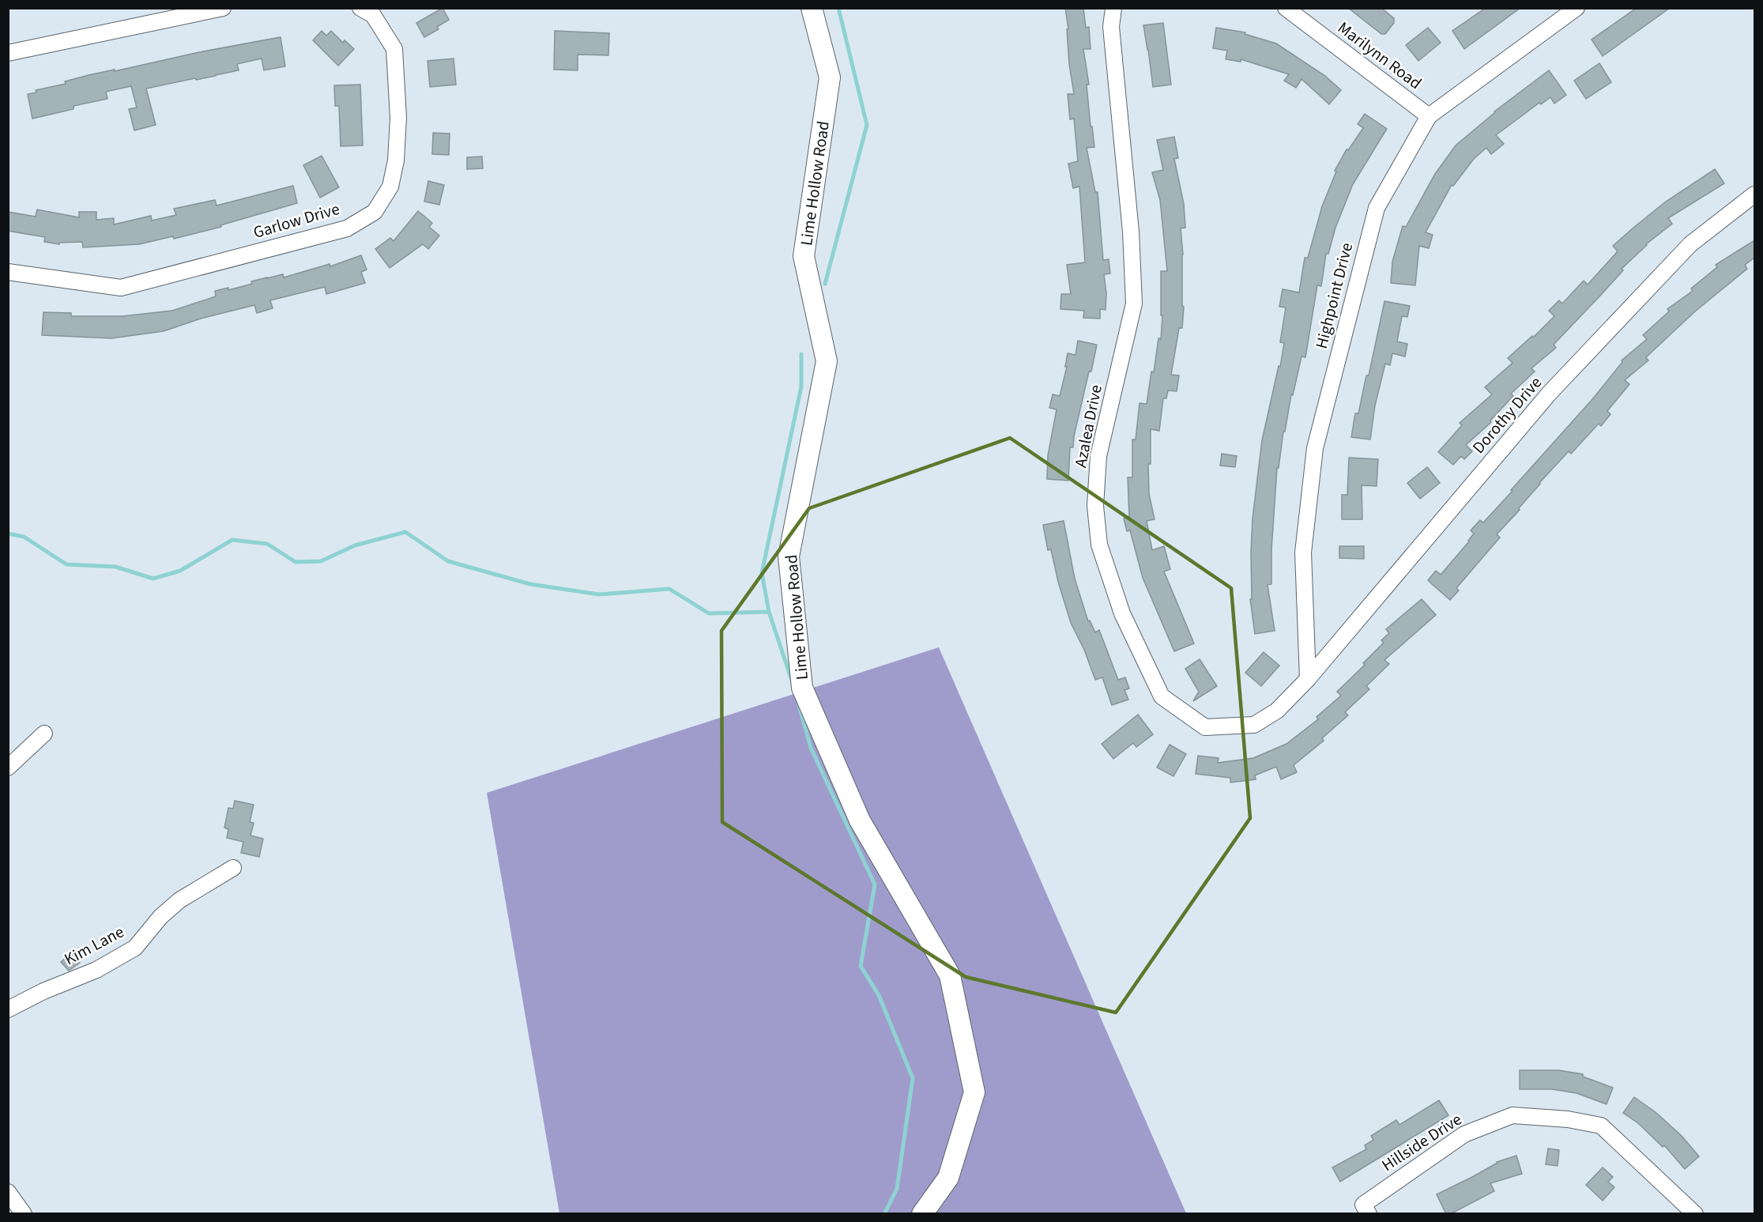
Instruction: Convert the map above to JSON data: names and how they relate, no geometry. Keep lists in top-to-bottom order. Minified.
{"streets":{"street":["Marilynn Road","Lime Hollow Road","Garlow Drive","Highpoint Drive","Dorothy Drive","Azalea Drive","Kim Lane","Hillside Drive"]},"crossings":[["Marilynn Road","Highpoint Drive"],["Highpoint Drive","Dorothy Drive"],["Highpoint Drive","Azalea Drive"],["Dorothy Drive","Azalea Drive"]]}
